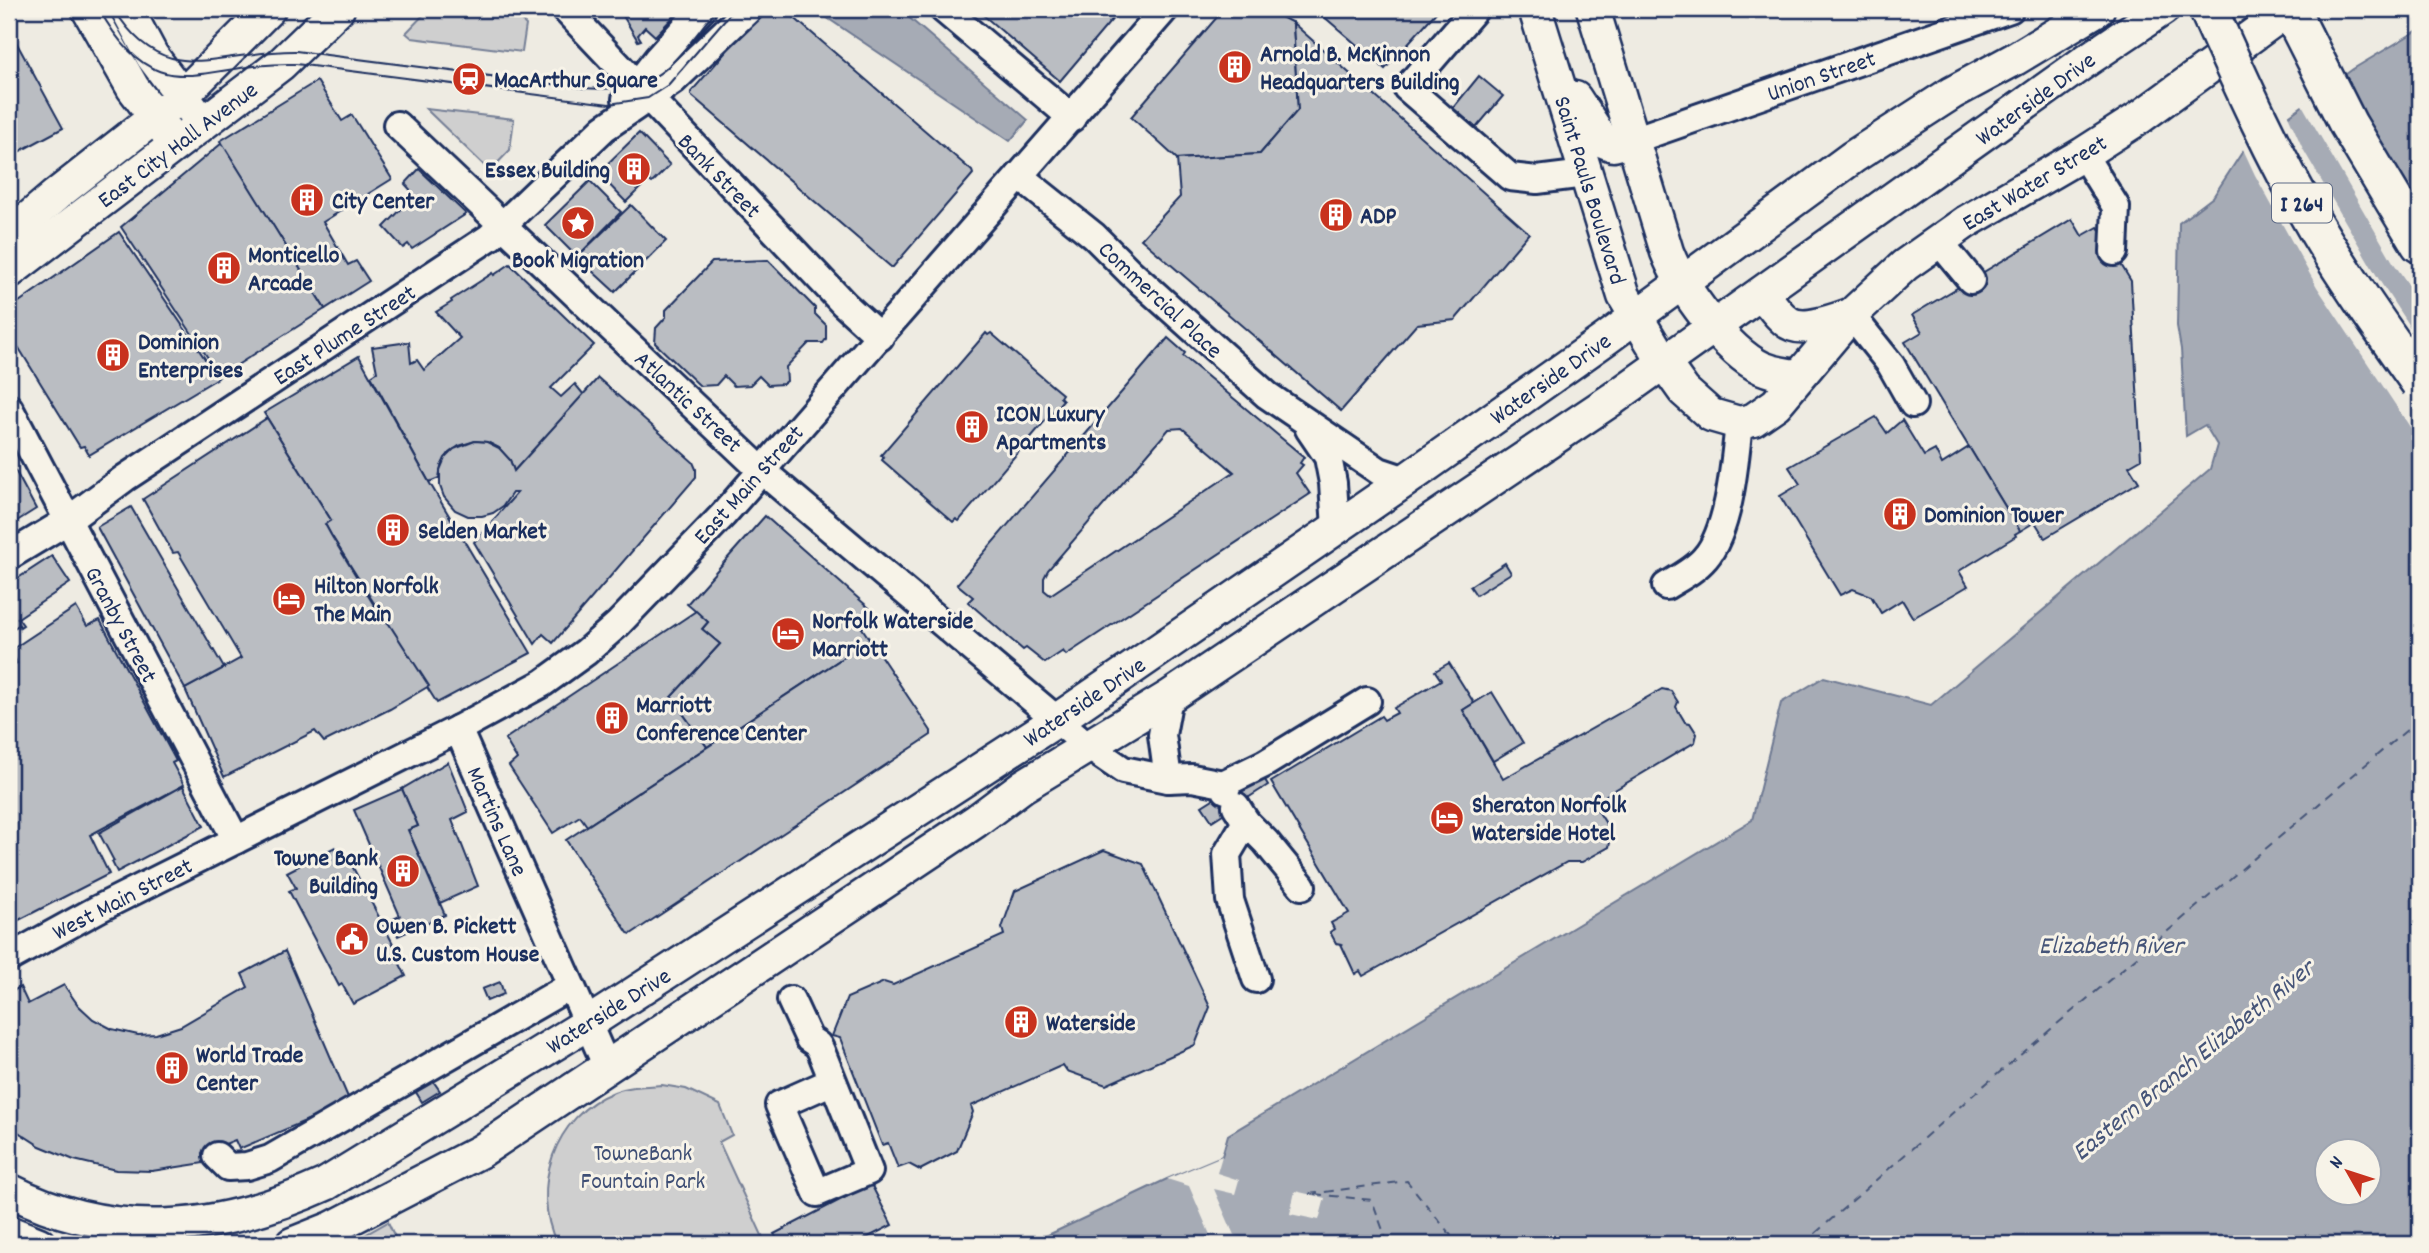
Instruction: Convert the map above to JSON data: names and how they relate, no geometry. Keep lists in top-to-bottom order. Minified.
{"streets":{"highway":["I 264"],"main road":["Waterside Drive","East City Hall Avenue","East Water Street","Saint Pauls Boulevard"],"street":["Union Street","Bank Street","Commercial Place","East Plume Street","Atlantic Street","East Main Street","Granby Street","Martins Lane","West Main Street"]},"crossings":[["Waterside Drive","Saint Pauls Boulevard"],["Waterside Drive","Commercial Place"],["Waterside Drive","Atlantic Street"],["Waterside Drive","Martins Lane"],["Bank Street","East Plume Street"],["Bank Street","East Main Street"],["Commercial Place","East Main Street"],["East Plume Street","Atlantic Street"],["East Plume Street","Granby Street"],["Atlantic Street","East Main Street"],["East Main Street","Granby Street"],["East Main Street","Martins Lane"],["East Main Street","West Main Street"],["Granby Street","West Main Street"]],"water":["Elizabeth River","Eastern Branch Elizabeth River"],"parks":["TowneBank Fountain Park"],"places":{"building":["Arnold B. McKinnon Headquarters Building","Essex Building","City Center","ADP","Monticello Arcade","Dominion Enterprises","ICON Luxury Apartments","Dominion Tower","Selden Market","Marriott Conference Center","Towne Bank Building","Waterside","World Trade Center"],"station":["MacArthur Square"],"place":["Book Migration"],"hotel":["Hilton Norfolk The Main","Norfolk Waterside Marriott","Sheraton Norfolk Waterside Hotel"],"public building":["Owen B. Pickett U.S. Custom House"]},"north":"top left"}
